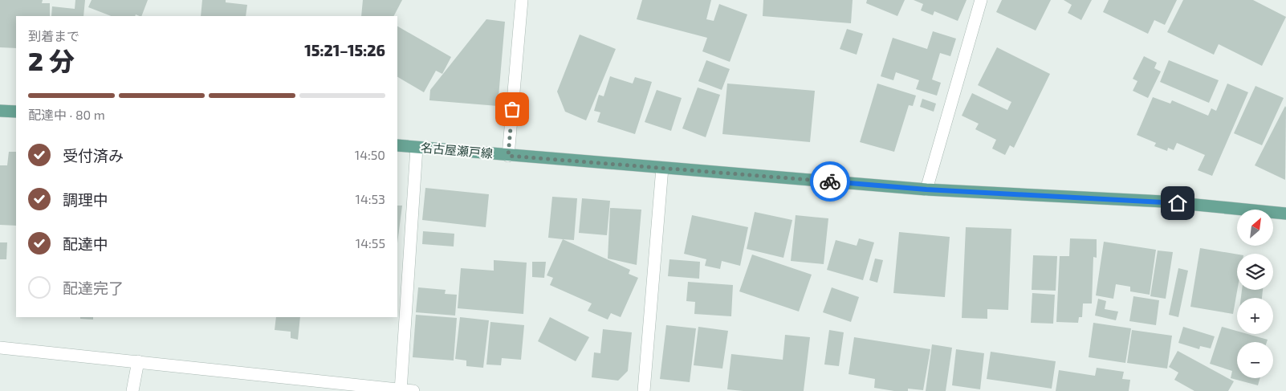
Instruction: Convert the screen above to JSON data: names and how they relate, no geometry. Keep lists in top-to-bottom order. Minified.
{"streets":{"main road":["名古屋瀬戸線"]},"north":"top right","page":{"heading":["2 分","到着まで","15:21–15:26"],"bar":"配達中 · 80 m","list":[["受付済み","14:50"],["調理中","14:53"],["配達中","14:55"],"配達完了"],"map_buttons":["+","−"]}}
